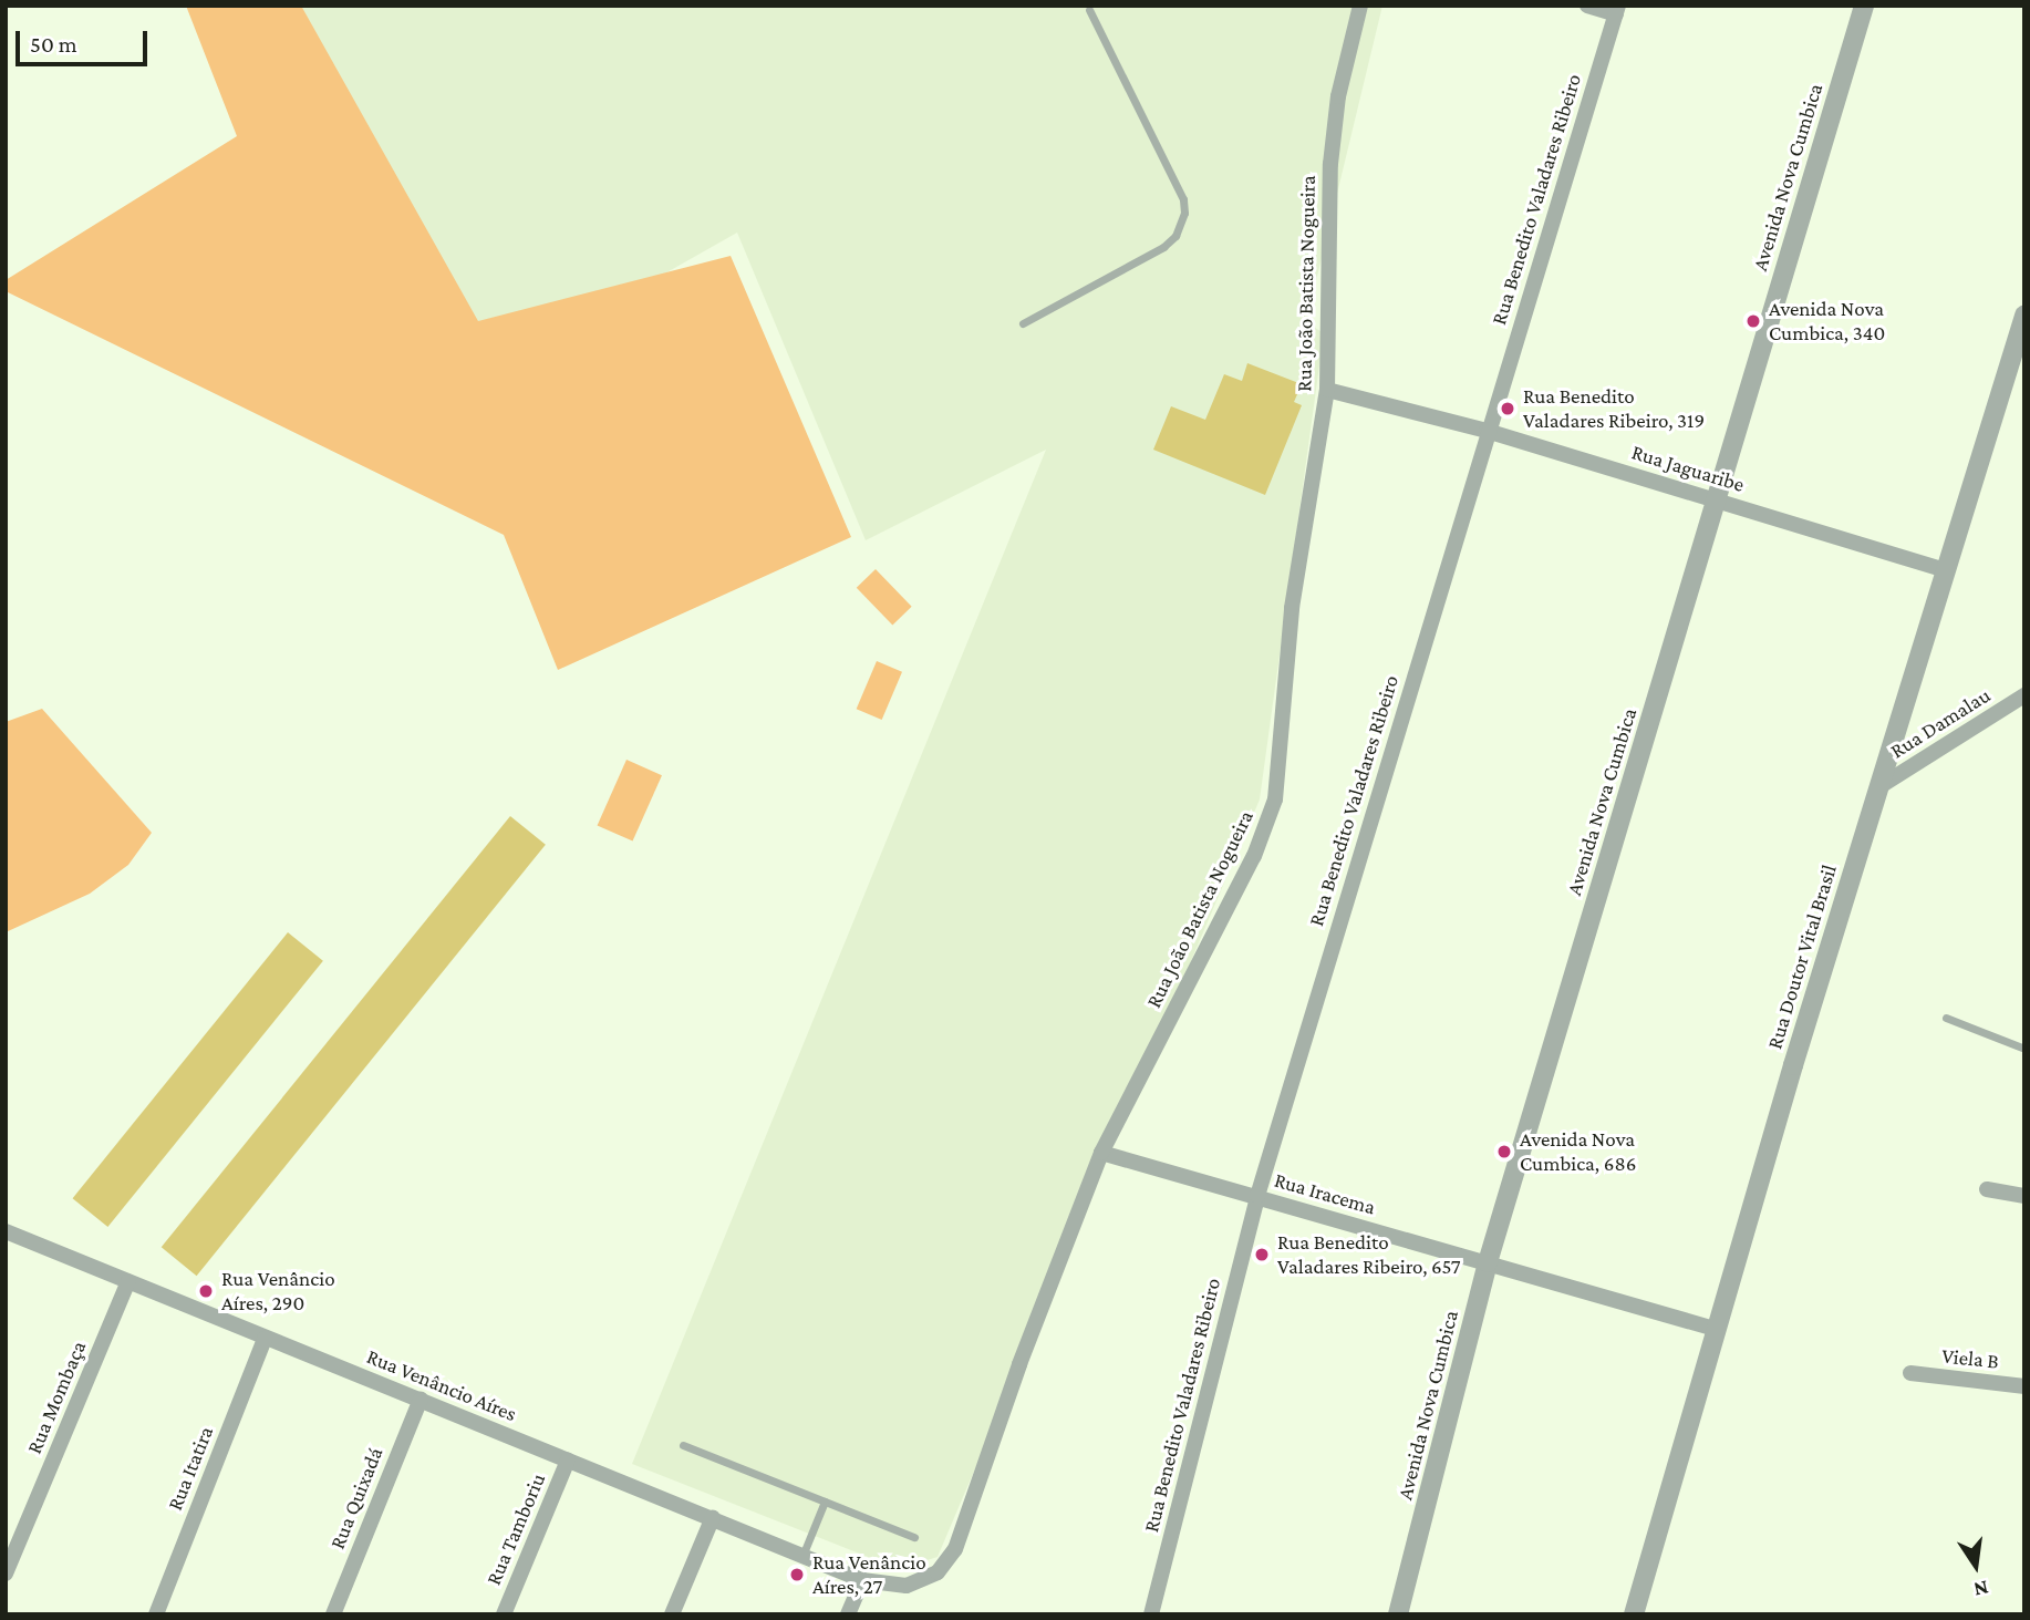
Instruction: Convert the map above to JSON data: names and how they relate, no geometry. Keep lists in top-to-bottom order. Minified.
{"streets":{"street":["Avenida Nova Cumbica","Rua Benedito Valadares Ribeiro","Rua João Batista Nogueira","Rua Jaguaribe","Rua Damalau","Rua Doutor Vital Brasil","Rua Iracema","Viela B","Rua Venâncio Aíres","Rua Mombaça","Rua Itatira","Rua Quixadá","Rua Tamboriu"]},"crossings":[["Avenida Nova Cumbica","Rua Jaguaribe"],["Avenida Nova Cumbica","Rua Iracema"],["Rua Benedito Valadares Ribeiro","Rua Jaguaribe"],["Rua Benedito Valadares Ribeiro","Rua Iracema"],["Rua João Batista Nogueira","Rua Jaguaribe"],["Rua João Batista Nogueira","Rua Iracema"],["Rua João Batista Nogueira","Rua Venâncio Aíres"],["Rua Jaguaribe","Rua Doutor Vital Brasil"],["Rua Damalau","Rua Doutor Vital Brasil"],["Rua Doutor Vital Brasil","Rua Iracema"],["Rua Venâncio Aíres","Rua Mombaça"],["Rua Venâncio Aíres","Rua Itatira"],["Rua Venâncio Aíres","Rua Quixadá"],["Rua Venâncio Aíres","Rua Tamboriu"]],"places":["Avenida Nova Cumbica, 340","Rua Benedito Valadares Ribeiro, 319","Avenida Nova Cumbica, 686","Rua Benedito Valadares Ribeiro, 657","Rua Venâncio Aíres, 290","Rua Venâncio Aíres, 27"],"scale_bar":"50 m","north":"bottom"}
